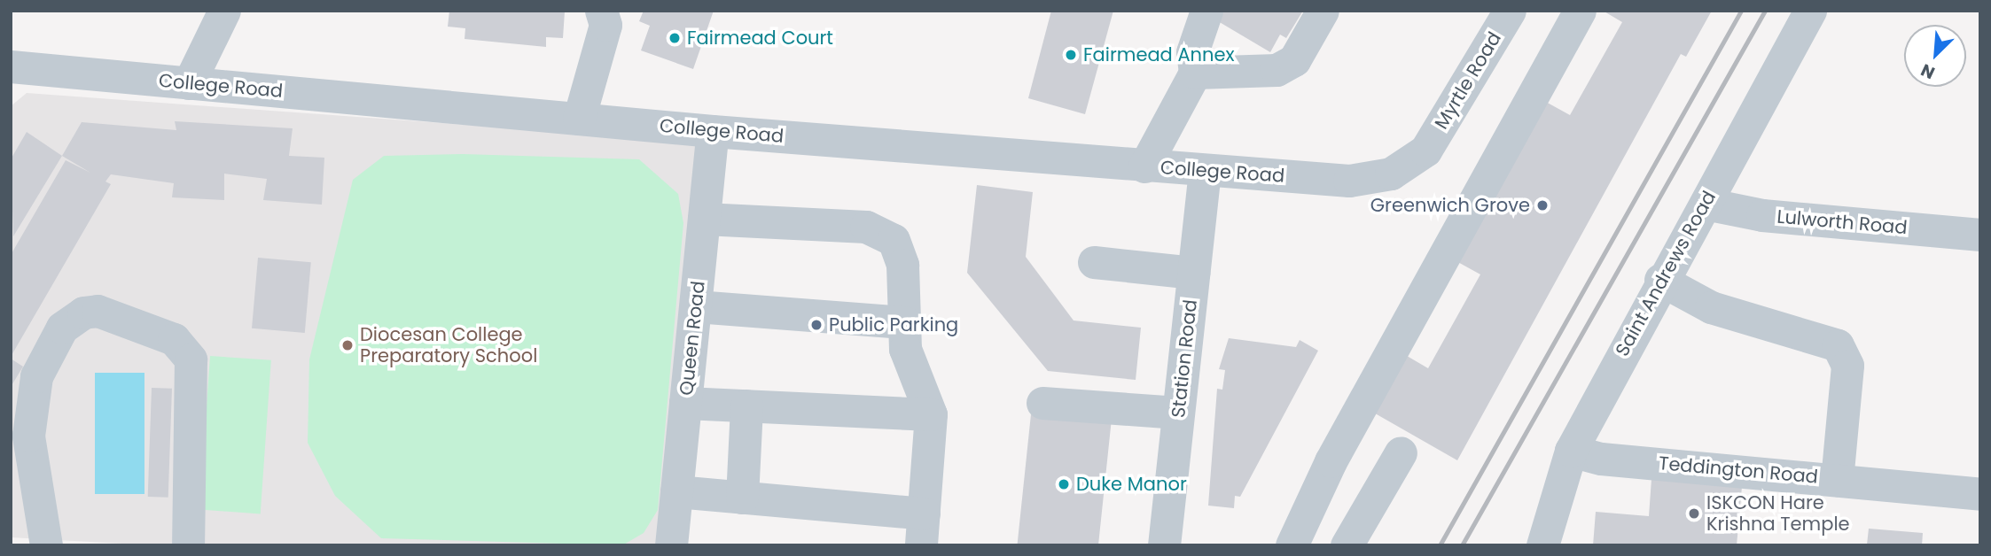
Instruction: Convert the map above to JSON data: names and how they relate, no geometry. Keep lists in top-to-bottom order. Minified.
{"streets":{"street":["Myrtle Road","College Road","Lulworth Road","Saint Andrews Road","Queen Road","Station Road","Teddington Road"]},"crossings":[["Myrtle Road","College Road"],["College Road","Queen Road"],["College Road","Station Road"],["Lulworth Road","Saint Andrews Road"],["Saint Andrews Road","Teddington Road"]],"places":["Fairmead Court","Fairmead Annex","Greenwich Grove","Public Parking","Diocesan College Preparatory School","Duke Manor","ISKCON Hare Krishna Temple"],"north":"bottom left"}
